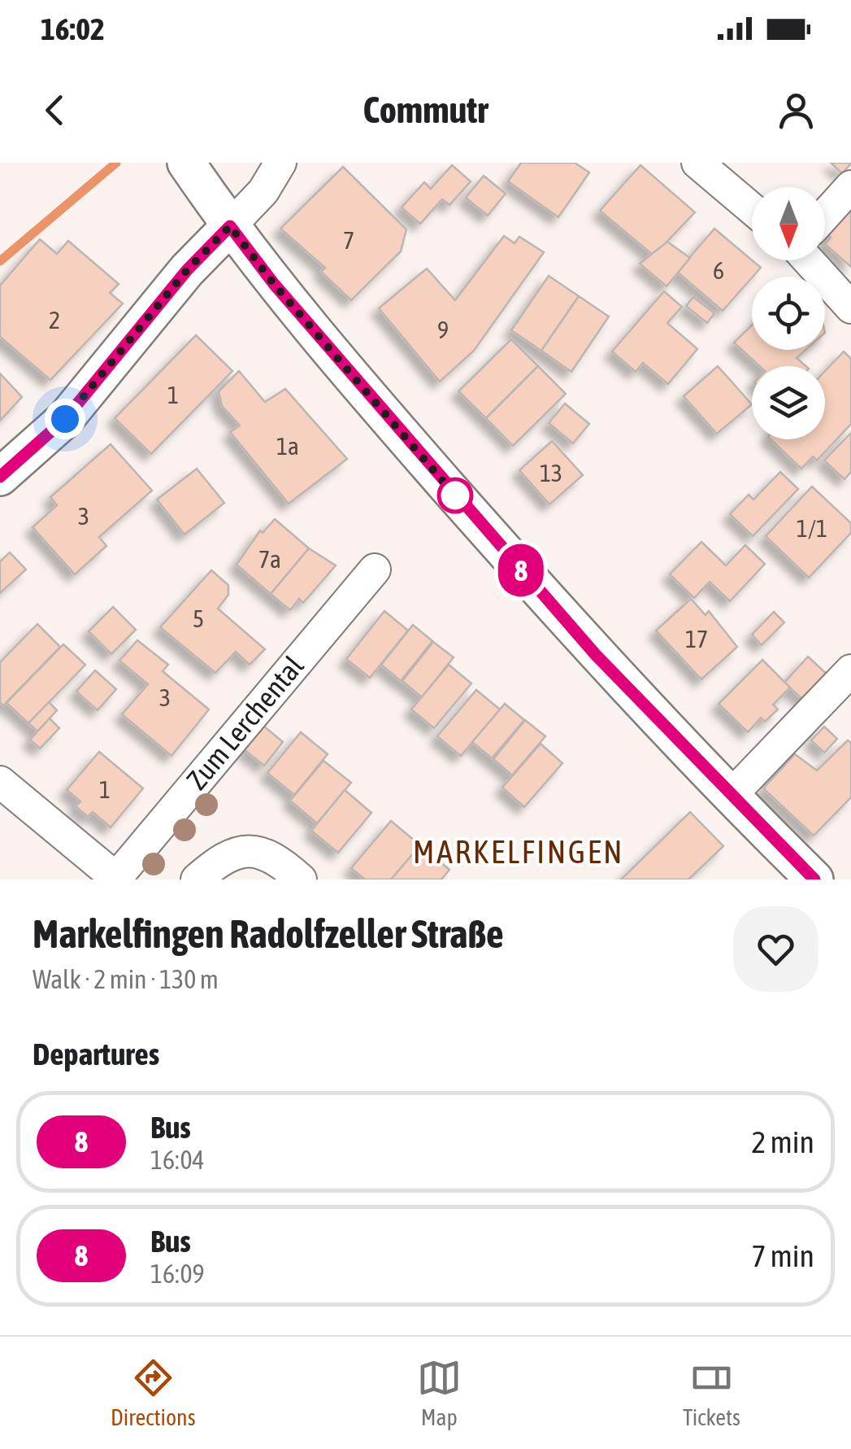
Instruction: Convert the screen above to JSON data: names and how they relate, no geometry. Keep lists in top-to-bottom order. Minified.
{"streets":{"street":["Zum Lerchental"]},"districts":["MARKELFINGEN"],"lines":["bus line 8"],"house_numbers":["7","6","2","9","1","1a","13","3","1/1","7a","5","17","3","1"],"north":"bottom","page":{"status":"16:02","header":"Commutr","on_map":"8","heading":[["Markelfingen Radolfzeller Straße","Walk · 2 min · 130 m"],"Departures"],"list":[{"mark":"8","name":"Bus","note":"16:04","value":"2 min"},{"mark":"8","name":"Bus","note":"16:09","value":"7 min"}],"tabs":["Directions","Map","Tickets"]}}
